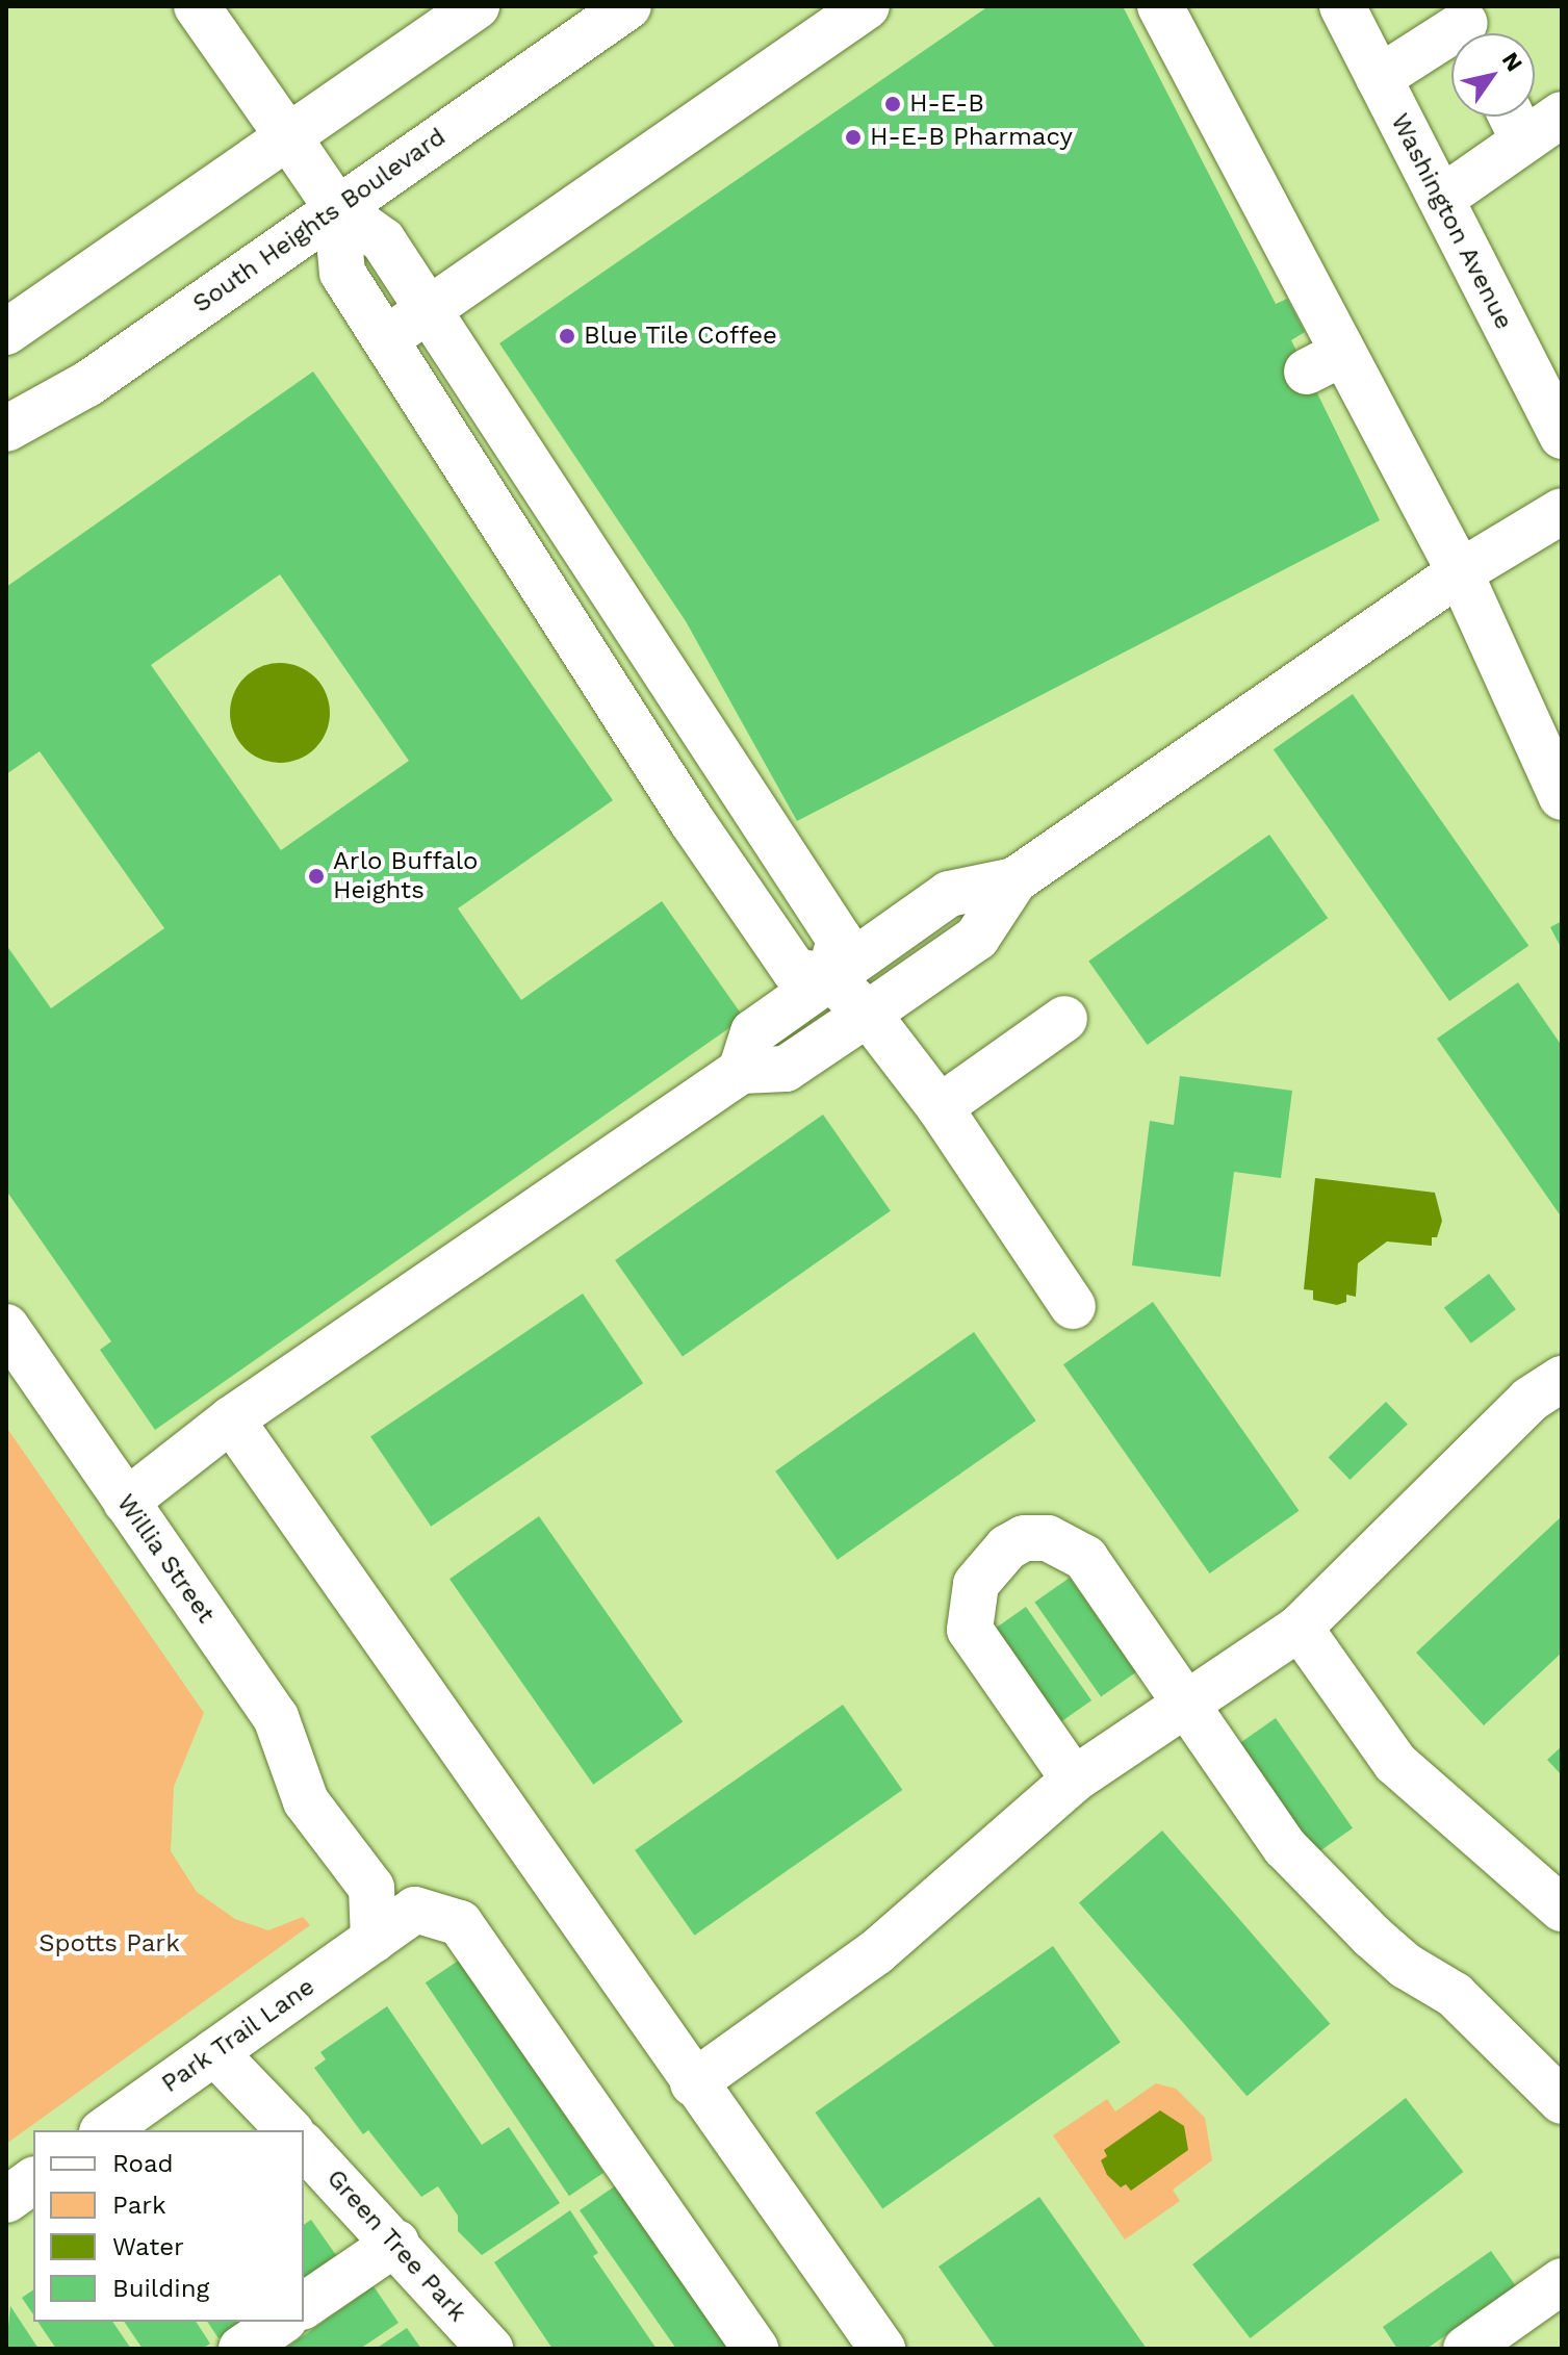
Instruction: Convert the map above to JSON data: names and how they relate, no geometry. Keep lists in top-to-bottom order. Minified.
{"streets":{"main road":["South Heights Boulevard","Washington Avenue","Willia Street","Park Trail Lane","Green Tree Park"]},"crossings":[["Willia Street","Park Trail Lane"]],"parks":["Spotts Park"],"places":["H-E-B","H-E-B Pharmacy","Blue Tile Coffee","Arlo Buffalo Heights"],"legend":["Road","Park","Water","Building"],"north":"top right"}
